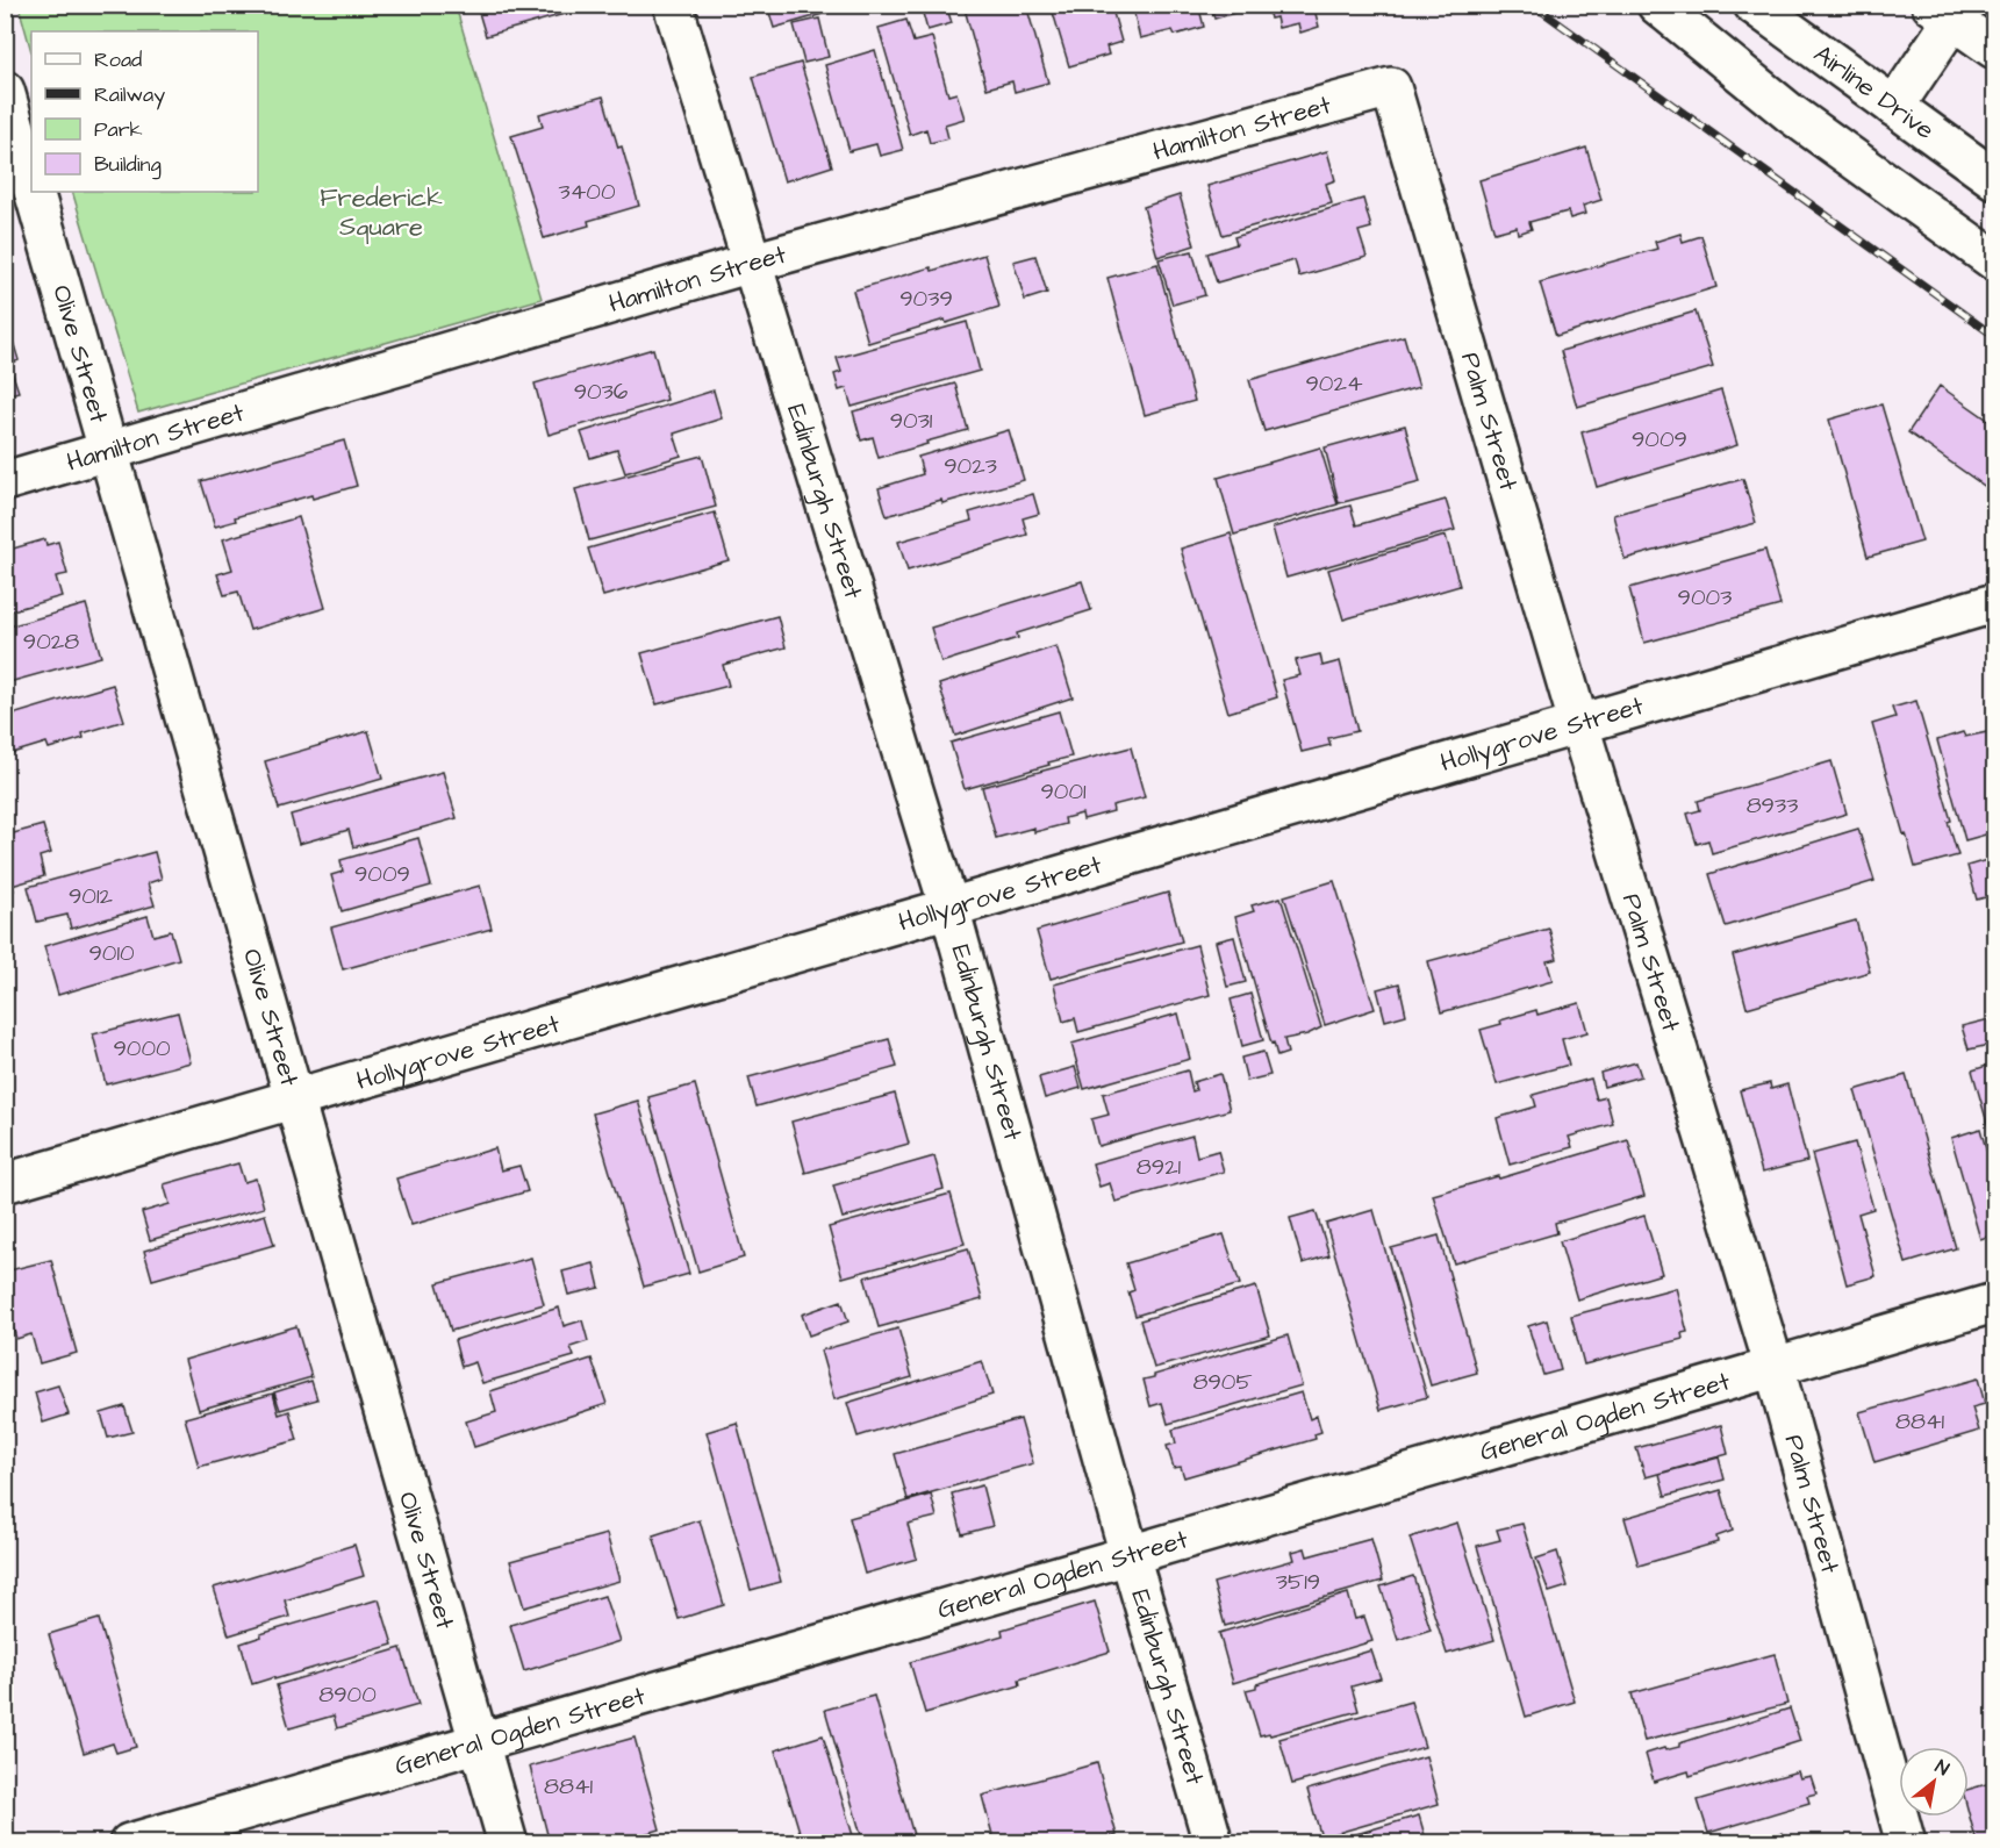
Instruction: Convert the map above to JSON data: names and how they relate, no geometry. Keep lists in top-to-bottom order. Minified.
{"streets":{"main road":["Airline Drive","Hamilton Street","Olive Street","Palm Street","Edinburgh Street","Hollygrove Street","General Ogden Street"]},"crossings":[["Hamilton Street","Olive Street"],["Hamilton Street","Palm Street"],["Hamilton Street","Edinburgh Street"],["Olive Street","Hollygrove Street"],["Olive Street","General Ogden Street"],["Palm Street","Hollygrove Street"],["Palm Street","General Ogden Street"],["Edinburgh Street","Hollygrove Street"],["Edinburgh Street","General Ogden Street"]],"parks":["Frederick Square"],"house_numbers":["3400","9039","9024","9036","9031","9009","9023","9003","9028","9001","8933","9009","9012","9010","9000","8921","8905","8841","3519","8900","8841"],"legend":["Road","Railway","Park","Building"],"north":"top right"}
